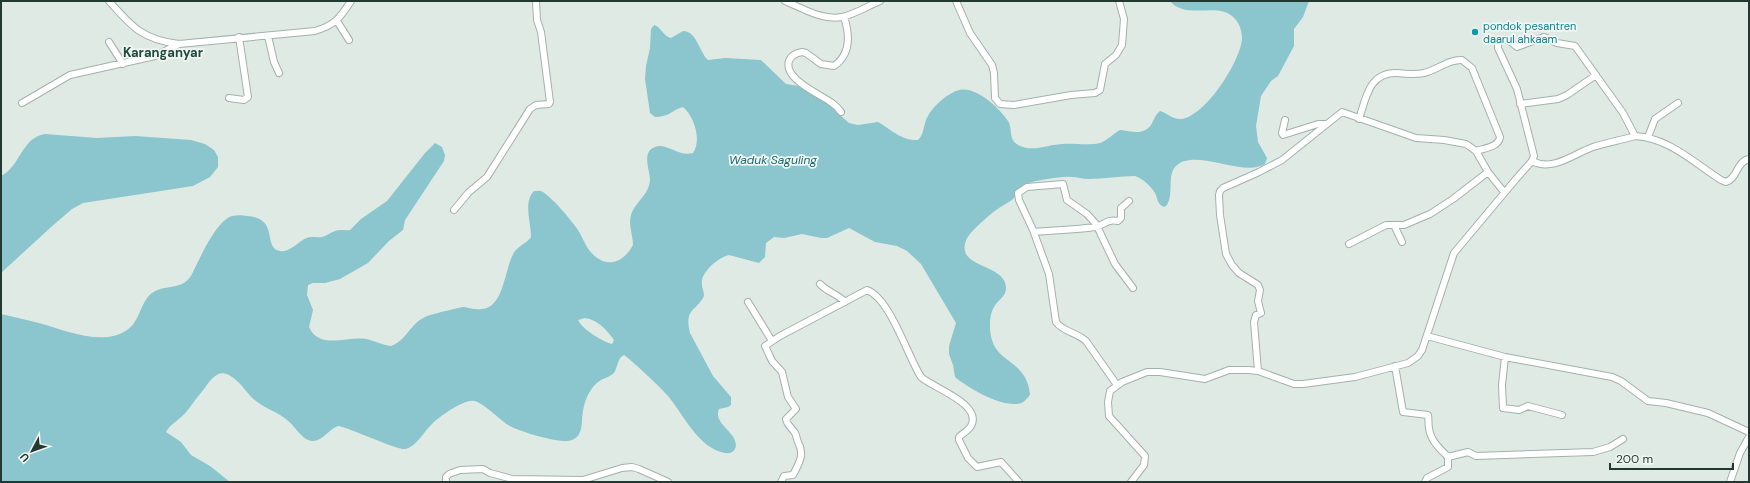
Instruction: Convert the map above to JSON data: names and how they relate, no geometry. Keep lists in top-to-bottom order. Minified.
{"districts":["Karanganyar"],"water":["Waduk Saguling"],"places":["pondok pesantren daarul ahkaam"],"scale_bar":"200 m","north":"bottom left"}
